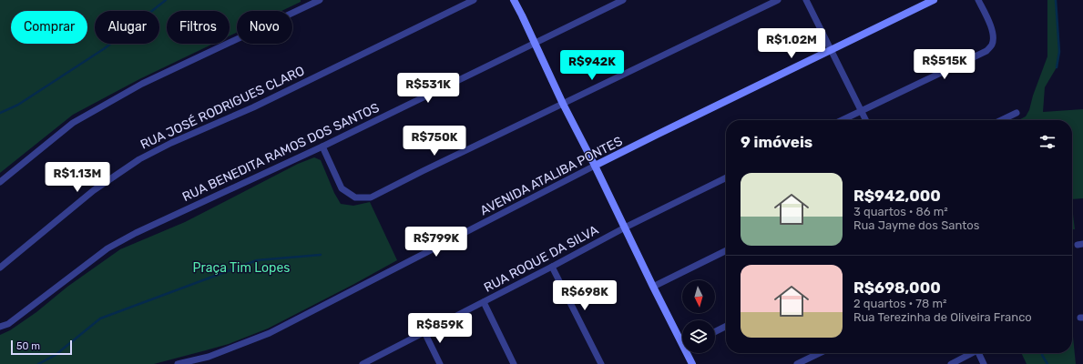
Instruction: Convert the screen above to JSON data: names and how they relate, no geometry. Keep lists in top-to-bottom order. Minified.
{"streets":{"street":["RUA JOSÉ RODRIGUES CLARO","RUA BENEDITA RAMOS DOS SANTOS","AVENIDA ATALIBA PONTES","RUA ROQUE DA SILVA"]},"parks":["Praça Tim Lopes"],"scale_bar":"50 m","north":"bottom","page":{"chip":["Comprar","Alugar","Filtros","Novo"],"price":["R$1.02M","R$515K","R$942K","R$531K","R$750K","R$1.13M","R$799K","R$698K","R$859K"],"heading":"9 imóveis","list":[{"name":"R$942,000","note":"3 quartos · 86 m² · Rua Jayme dos Santos"},{"name":"R$698,000","note":"2 quartos · 78 m² · Rua Terezinha de Oliveira Franco"}],"scale":"50 m"}}
